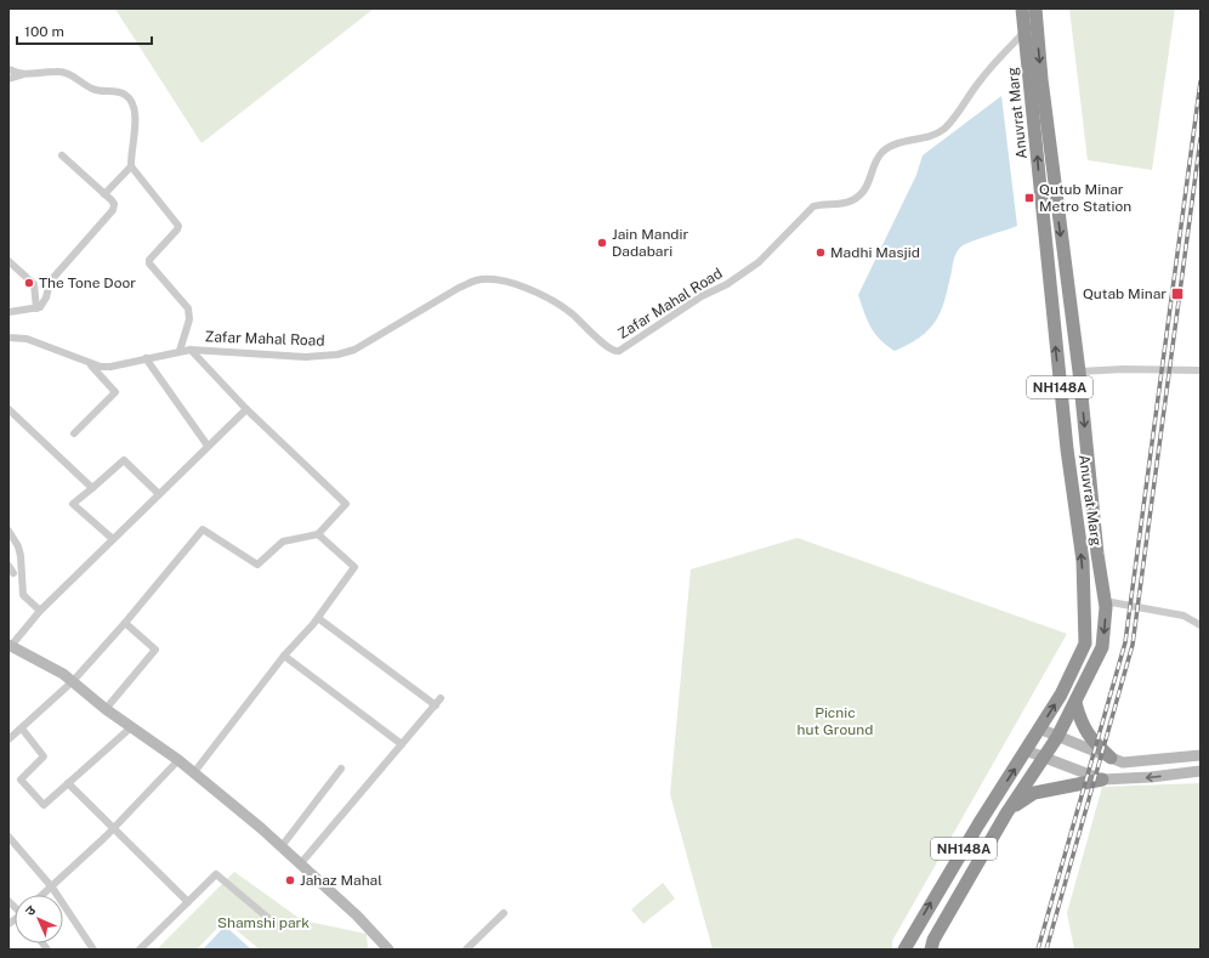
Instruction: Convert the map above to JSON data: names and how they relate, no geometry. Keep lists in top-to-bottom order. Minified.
{"streets":{"highway":["Anuvrat Marg","NH148A"],"street":["Zafar Mahal Road"]},"crossings":[["Anuvrat Marg","Zafar Mahal Road"]],"parks":["Picnic hut Ground","Shamshi park"],"places":{"transit":["Qutub Minar Metro Station","Qutab Minar"],"other":["Jain Mandir Dadabari","Madhi Masjid","The Tone Door","Jahaz Mahal"]},"scale_bar":"100 m","north":"top left"}
